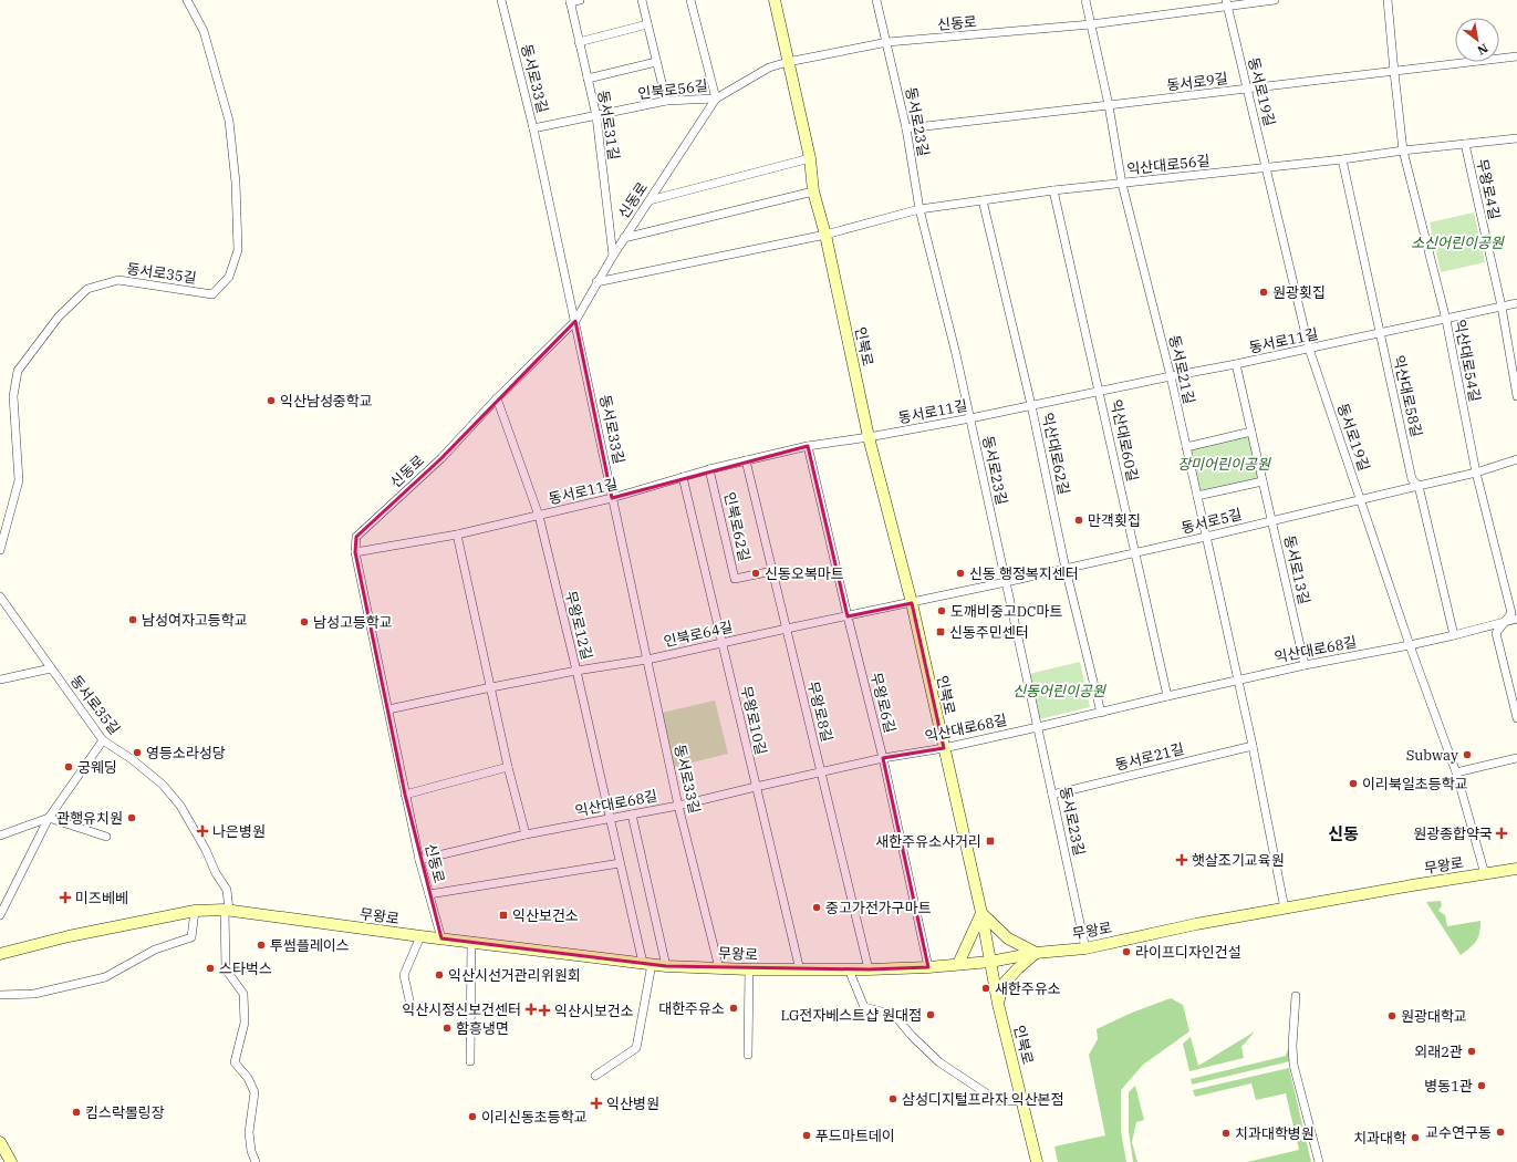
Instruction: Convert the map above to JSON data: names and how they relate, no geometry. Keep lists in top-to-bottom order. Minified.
{"streets":{"street":["신동로","동서로33길","동서로9길","인북로56길","동서로19길","동서로23길","동서로31길","익산대로56길","무왕로4길","동서로35길","동서로11길","인북로","익산대로54길","동서로21길","익산대로58길","익산대로60길","익산대로62길","동서로5길","인북로62길","동서로13길","무왕로12길","인북로64길","익산대로68길","무왕로6길","무왕로8길","무왕로10길","무왕로"]},"crossings":[["신동로","동서로33길"],["신동로","인북로56길"],["신동로","동서로19길"],["신동로","동서로23길"],["신동로","동서로31길"],["신동로","동서로11길"],["신동로","인북로"],["신동로","동서로21길"],["신동로","무왕로12길"],["신동로","인북로64길"],["신동로","익산대로68길"],["신동로","무왕로"],["동서로33길","인북로56길"],["동서로33길","동서로11길"],["동서로33길","인북로64길"],["동서로33길","익산대로68길"],["동서로33길","무왕로"],["동서로9길","동서로19길"],["동서로9길","동서로23길"],["동서로9길","익산대로54길"],["동서로9길","동서로21길"],["인북로56길","동서로31길"],["동서로19길","익산대로56길"],["동서로19길","동서로11길"],["동서로19길","동서로5길"],["동서로19길","익산대로68길"],["동서로19길","무왕로"],["동서로23길","익산대로56길"],["동서로23길","동서로11길"],["동서로23길","동서로21길"],["동서로23길","동서로5길"],["동서로23길","익산대로68길"],["동서로23길","무왕로"],["익산대로56길","무왕로4길"],["익산대로56길","인북로"],["익산대로56길","익산대로54길"],["익산대로56길","동서로21길"],["익산대로56길","익산대로58길"],["익산대로56길","익산대로60길"],["익산대로56길","익산대로62길"],["무왕로4길","동서로11길"],["동서로35길","무왕로"],["동서로11길","인북로"],["동서로11길","익산대로54길"],["동서로11길","동서로21길"],["동서로11길","익산대로58길"],["동서로11길","익산대로60길"],["동서로11길","익산대로62길"],["동서로11길","인북로62길"],["동서로11길","동서로13길"],["동서로11길","무왕로12길"],["동서로11길","무왕로6길"],["동서로11길","무왕로8길"],["동서로11길","무왕로10길"],["인북로","동서로5길"],["인북로","인북로64길"],["인북로","익산대로68길"],["인북로","무왕로"],["익산대로54길","동서로5길"],["익산대로54길","익산대로68길"],["동서로21길","동서로5길"],["동서로21길","익산대로68길"],["동서로21길","무왕로"],["익산대로58길","동서로5길"],["익산대로58길","익산대로68길"],["익산대로60길","동서로5길"],["익산대로60길","익산대로68길"],["익산대로62길","동서로5길"],["익산대로62길","익산대로68길"],["동서로5길","동서로13길"],["동서로5길","인북로64길"],["인북로62길","무왕로8길"],["동서로13길","익산대로68길"],["무왕로12길","인북로64길"],["무왕로12길","익산대로68길"],["무왕로12길","무왕로"],["인북로64길","무왕로6길"],["인북로64길","무왕로8길"],["인북로64길","무왕로10길"],["익산대로68길","무왕로6길"],["익산대로68길","무왕로8길"],["익산대로68길","무왕로10길"],["무왕로6길","무왕로"],["무왕로8길","무왕로"],["무왕로10길","무왕로"]],"districts":["신동"],"parks":["소신어린이공원","장미어린이공원","신동어린이공원"],"places":{"other":["원광횟집","익산남성중학교","만객횟집","신동오복마트","신동 행정복지센터","도깨비중고DC마트","남성여자고등학교","남성고등학교","영등소라성당","Subway","궁웨딩","이리북일초등학교","관행유치원","중고가전가구마트","투썸플레이스","라이프디자인건설","스타벅스","익산시선거관리위원회","새한주유소","대한주유소","LG전자베스트샵 원대점","원광대학교","함흥냉면","외래2관","병동1관","삼성디지털프라자 익산본점","킴스락볼링장","이리신동초등학교","교수연구동","치과대학병원","푸드마트데이","치과대학"],"transit":["신동주민센터","새한주유소사거리","익산보건소"],"health":["나은병원","원광종합약국","햇살조기교육원","미즈베베","익산시정신보건센터","익산시보건소","익산병원"]},"north":"bottom right"}
